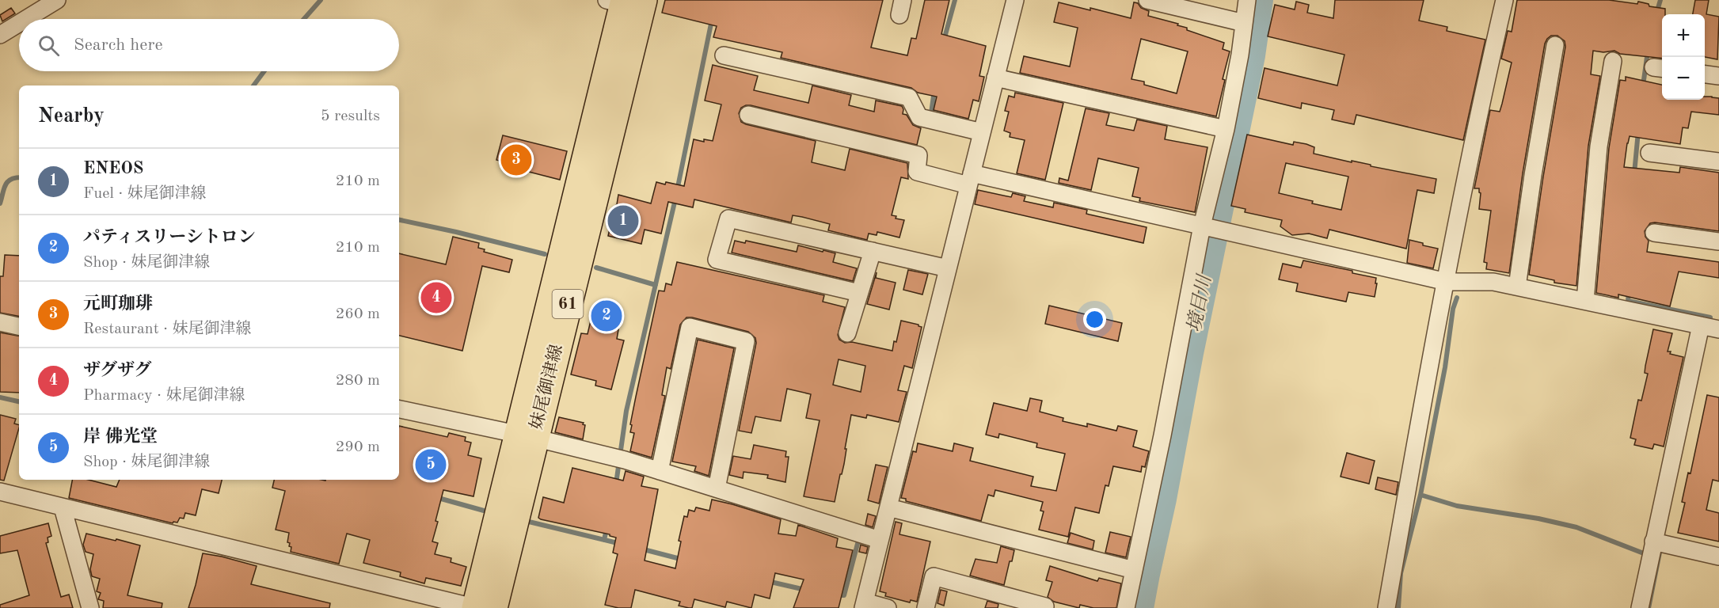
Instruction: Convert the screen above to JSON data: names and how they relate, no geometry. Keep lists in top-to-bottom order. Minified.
{"streets":{"main road":["61","妹尾御津線"]},"water":["境目川"],"page":{"map_buttons":["+","−"],"search":"Search here","heading":["Nearby","5 results"],"pins":["3","1","4","2","5"],"list":[{"mark":"1","name":"ENEOS","note":"Fuel · 妹尾御津線","value":"210 m"},{"mark":"2","name":"パティスリーシトロン","note":"Shop · 妹尾御津線","value":"210 m"},{"mark":"3","name":"元町珈琲","note":"Restaurant · 妹尾御津線","value":"260 m"},{"mark":"4","name":"ザグザグ","note":"Pharmacy · 妹尾御津線","value":"280 m"},{"mark":"5","name":"岸 佛光堂","note":"Shop · 妹尾御津線","value":"290 m"}]}}
